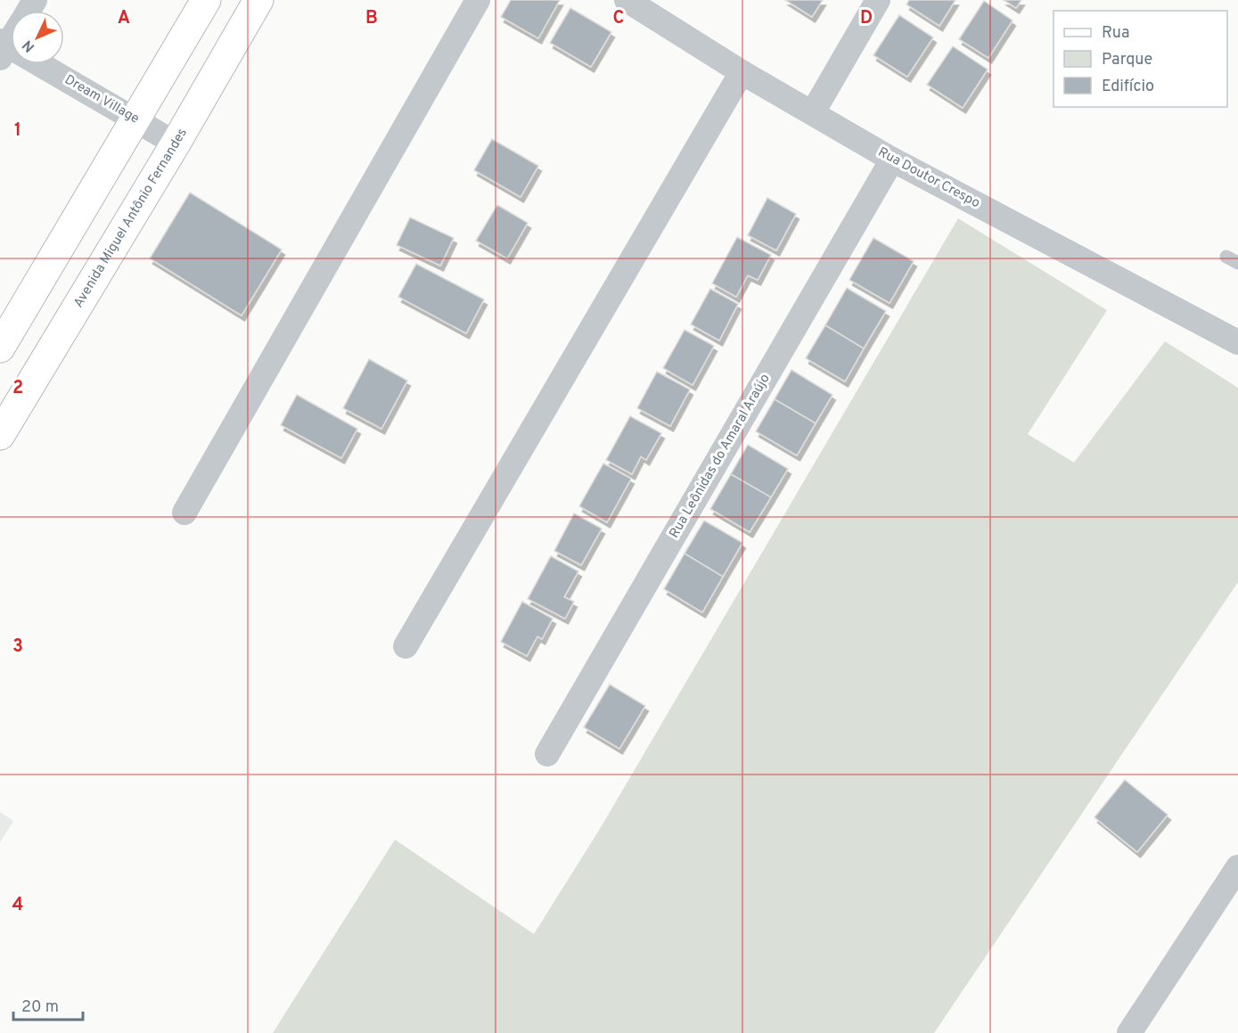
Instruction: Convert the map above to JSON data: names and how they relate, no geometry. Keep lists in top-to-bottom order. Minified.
{"streets":{"street":["Dream Village","Rua Doutor Crespo","Avenida Miguel Antônio Fernandes","Rua Leônidas do Amaral Araújo"]},"crossings":[["Dream Village","Avenida Miguel Antônio Fernandes"],["Rua Doutor Crespo","Rua Leônidas do Amaral Araújo"]],"legend":["Rua","Parque","Edifício"],"scale_bar":"20 m","north":"bottom left","grid":{"columns":["A","B","C","D"],"rows":["1","2","3","4"]}}
